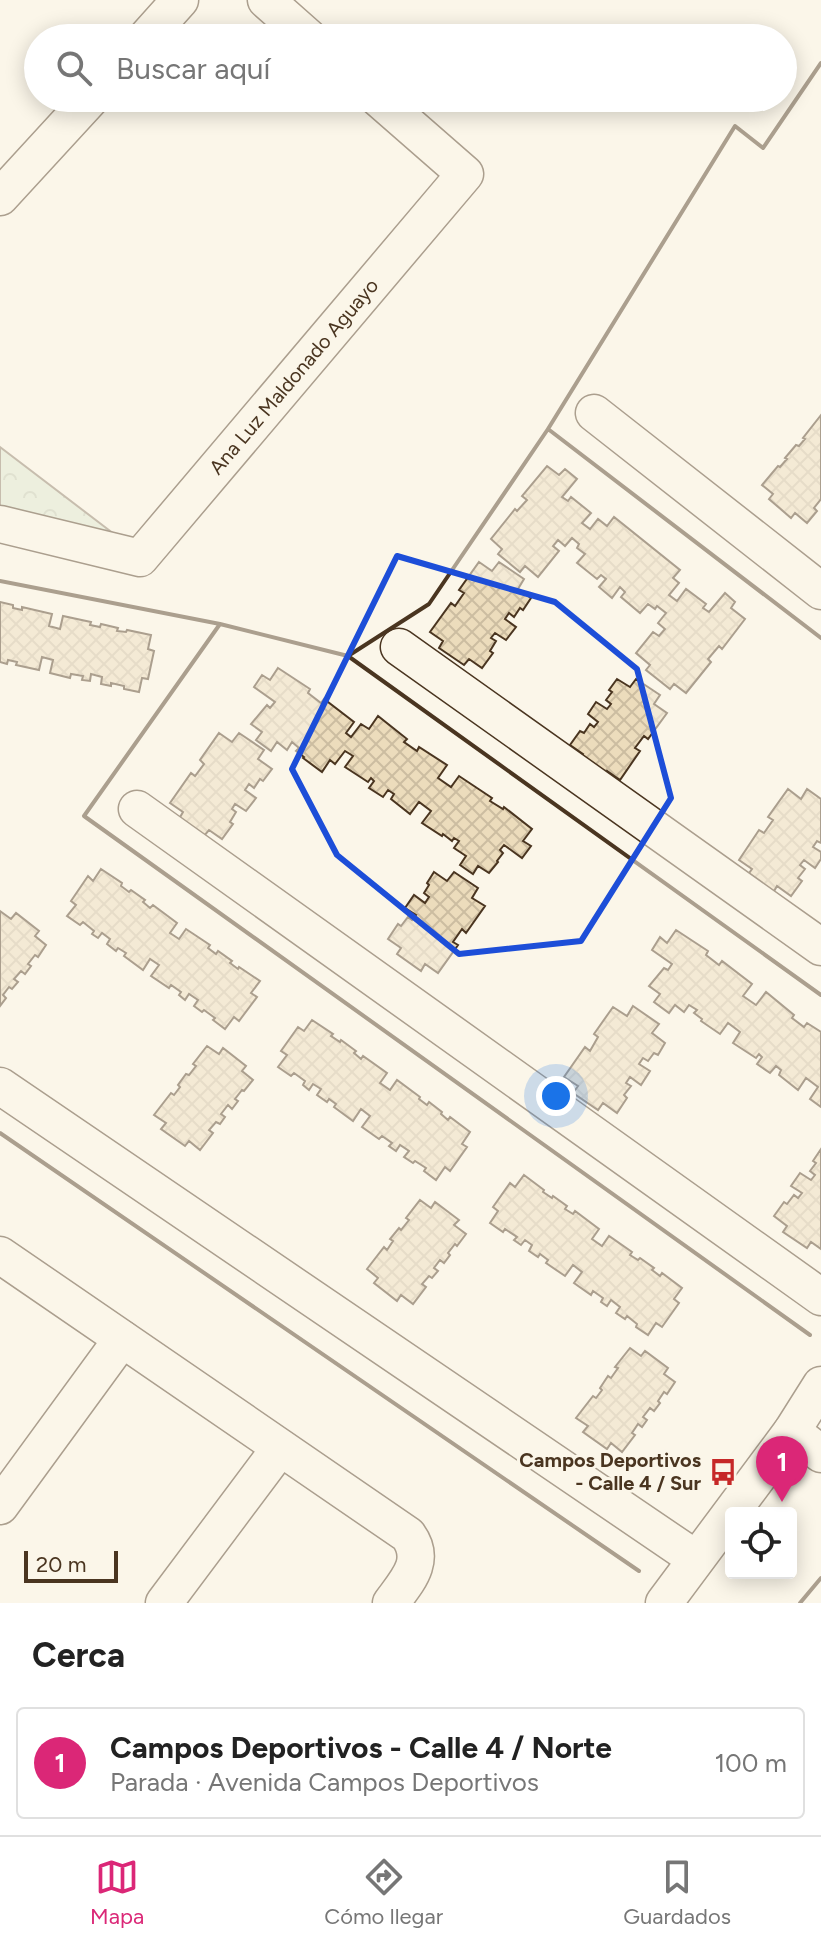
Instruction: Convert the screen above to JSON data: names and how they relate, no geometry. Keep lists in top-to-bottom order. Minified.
{"streets":{"street":["Ana Luz Maldonado Aguayo"]},"places":{"bus stop":["Campos Deportivos - Calle 4 / Sur"]},"scale_bar":"20 m","page":{"search":"Buscar aquí","pins":"1","scale":"20 m","heading":"Cerca","list":[{"mark":"1","name":"Campos Deportivos - Calle 4 / Norte","note":"Parada · Avenida Campos Deportivos","value":"100 m"}],"nav":["Mapa","Cómo llegar","Guardados"]}}
